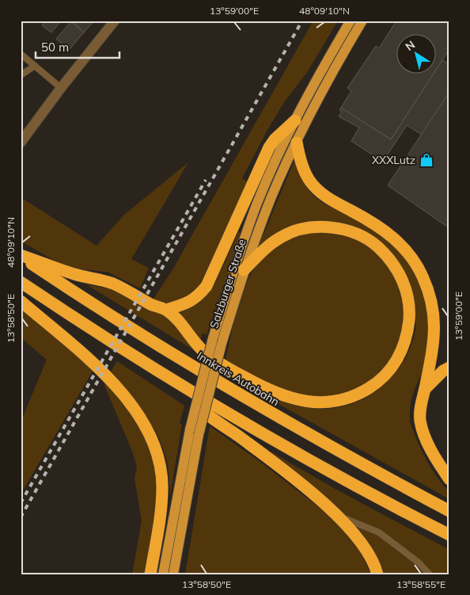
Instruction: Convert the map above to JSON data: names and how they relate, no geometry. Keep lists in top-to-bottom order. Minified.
{"streets":{"highway":["Innkreis Autobahn"],"main road":["Salzburger Straße"]},"places":{"shop":["XXXLutz"]},"scale_bar":"50 m","north":"top left","coordinates":["13°59'00\"E","48°09'10\"N","13°58'50\"E","13°58'55\"E"]}
